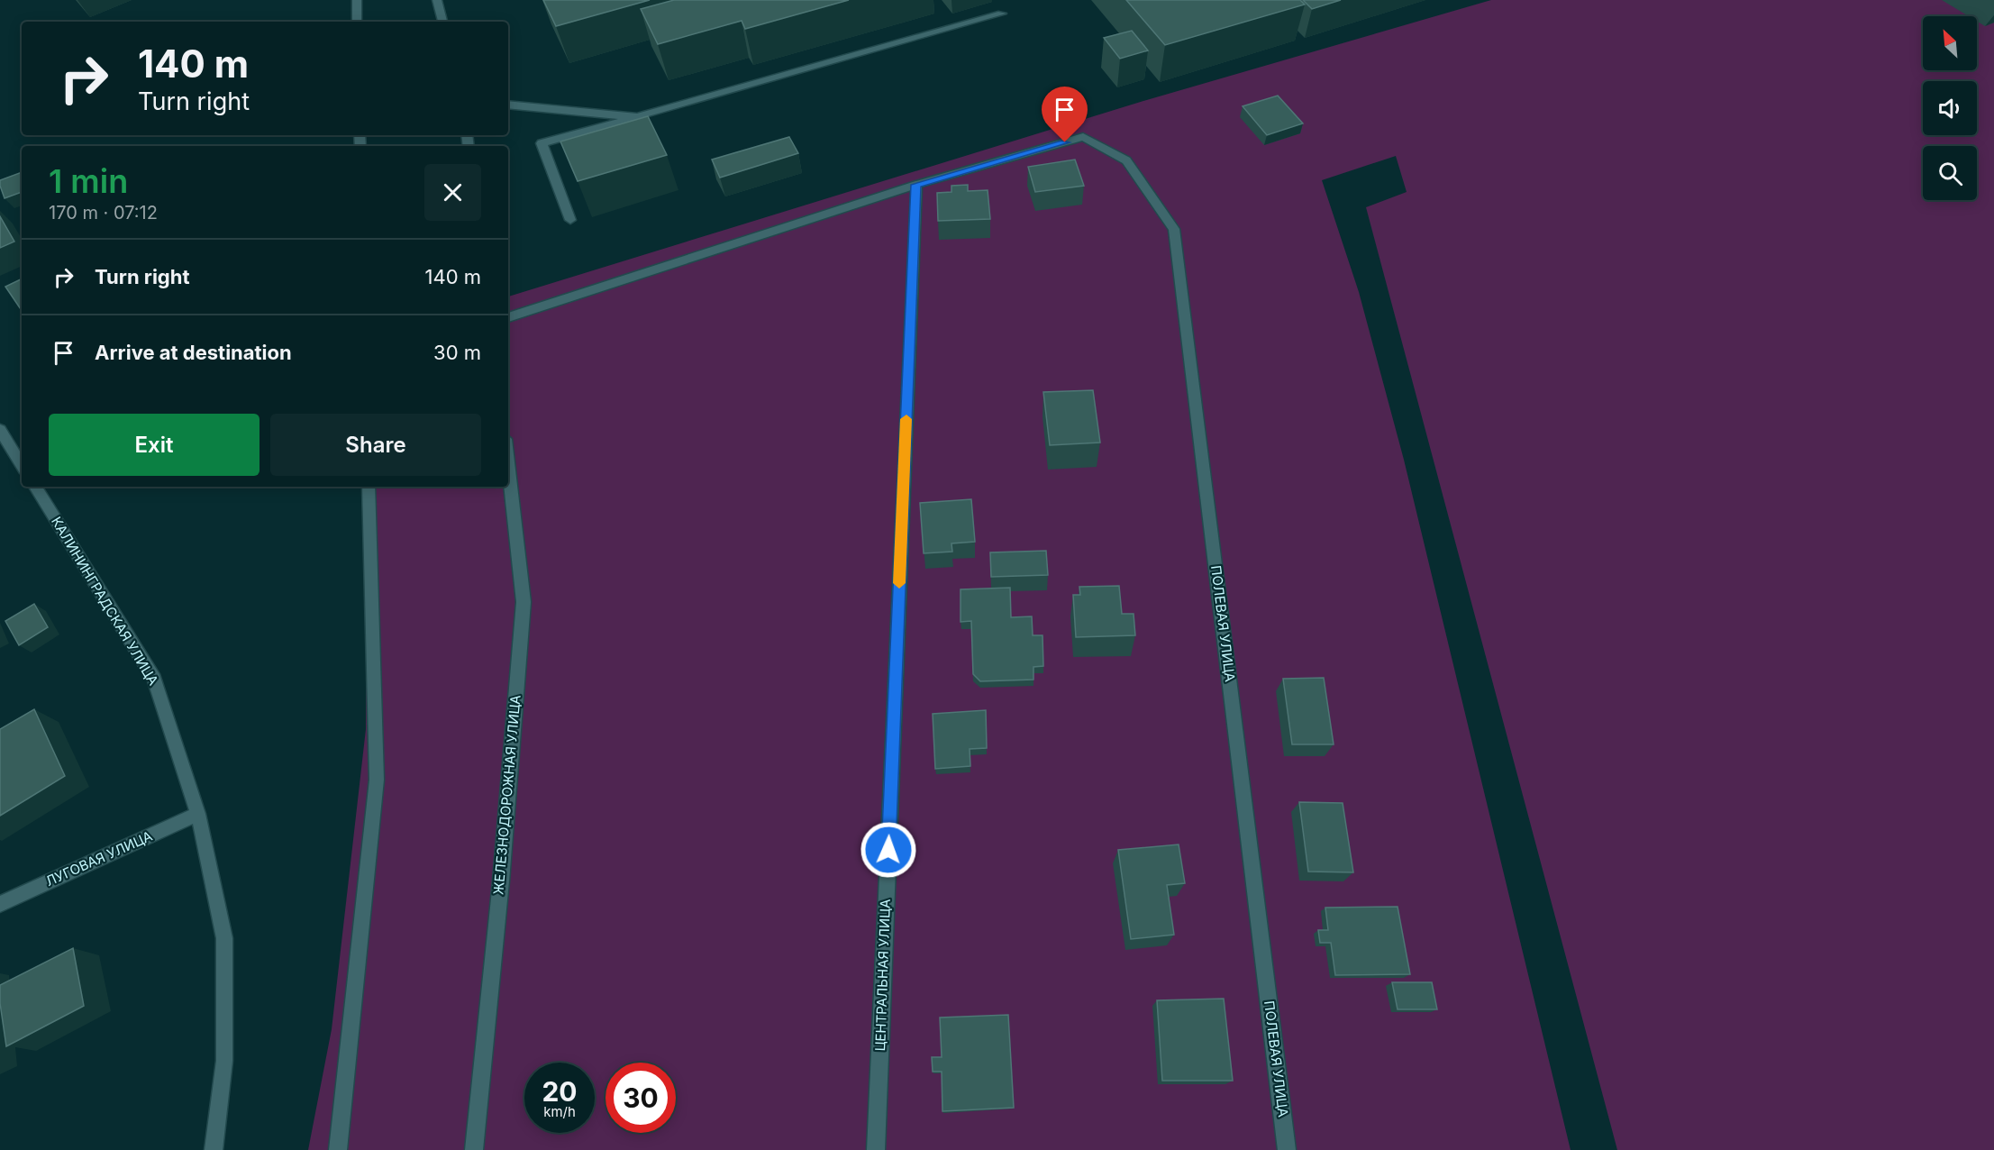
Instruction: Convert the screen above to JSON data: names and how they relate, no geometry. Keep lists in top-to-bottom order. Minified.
{"streets":{"street":["КАЛИНИНГРАДСКАЯ УЛИЦА","ПОЛЕВАЯ УЛИЦА","ЖЕЛЕЗНОДОРОЖНАЯ УЛИЦА","ЛУГОВАЯ УЛИЦА","ЦЕНТРАЛЬНАЯ УЛИЦА"]},"crossings":[["КАЛИНИНГРАДСКАЯ УЛИЦА","ЛУГОВАЯ УЛИЦА"],["ПОЛЕВАЯ УЛИЦА","ЦЕНТРАЛЬНАЯ УЛИЦА"]],"north":"top left","page":{"turn":["140 m","Turn right"],"heading":["1 min","170 m · 07:12"],"list":[{"name":"Turn right","value":"140 m"},{"name":"Arrive at destination","value":"30 m"}],"buttons":["Exit","Share"],"speed":"20 km/h","limit":"30"}}
